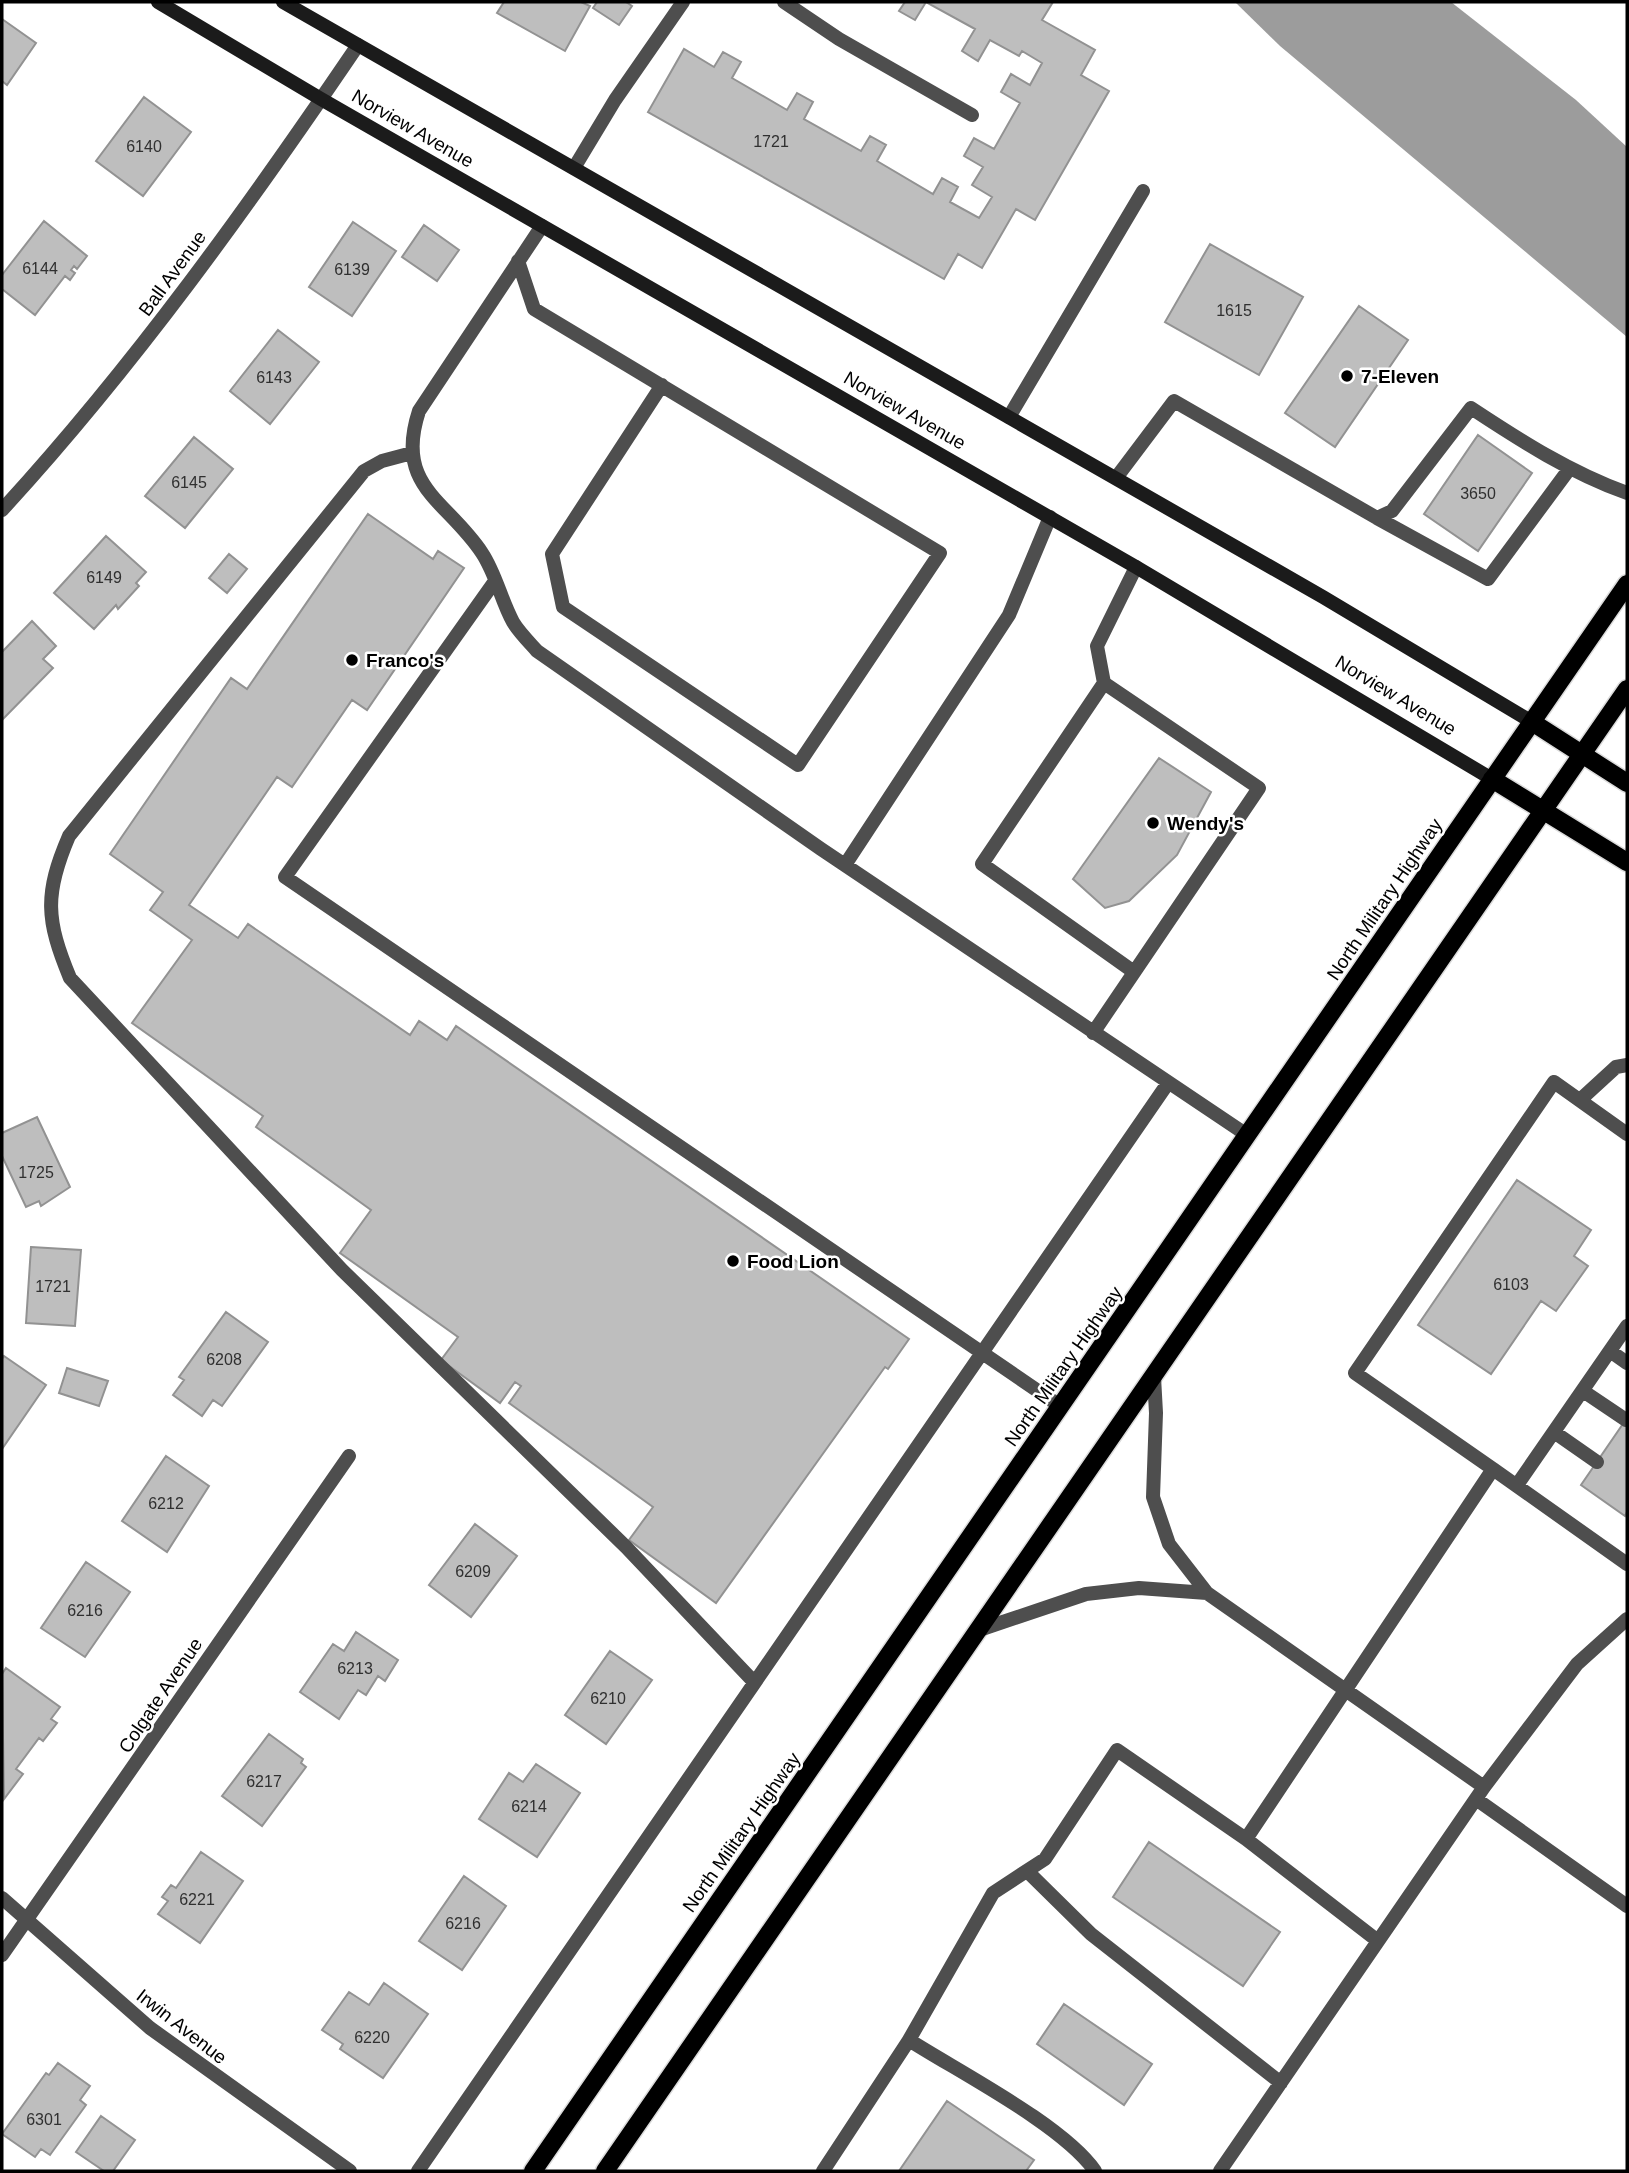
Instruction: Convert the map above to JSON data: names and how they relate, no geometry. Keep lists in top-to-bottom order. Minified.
{"streets":{"main road":["Norview Avenue","North Military Highway"],"street":["Ball Avenue","Colgate Avenue","Irwin Avenue"]},"crossings":[["Norview Avenue","Ball Avenue"],["Norview Avenue","North Military Highway"],["Colgate Avenue","Irwin Avenue"]],"places":["7-Eleven","Franco's","Wendy's","Food Lion"],"house_numbers":["1721","6140","6144","6139","1615","6143","6145","3650","6149","1725","6103","1721","6208","6212","6209","6216","6213","6210","6217","6214","6221","6216","6220","6301"]}
